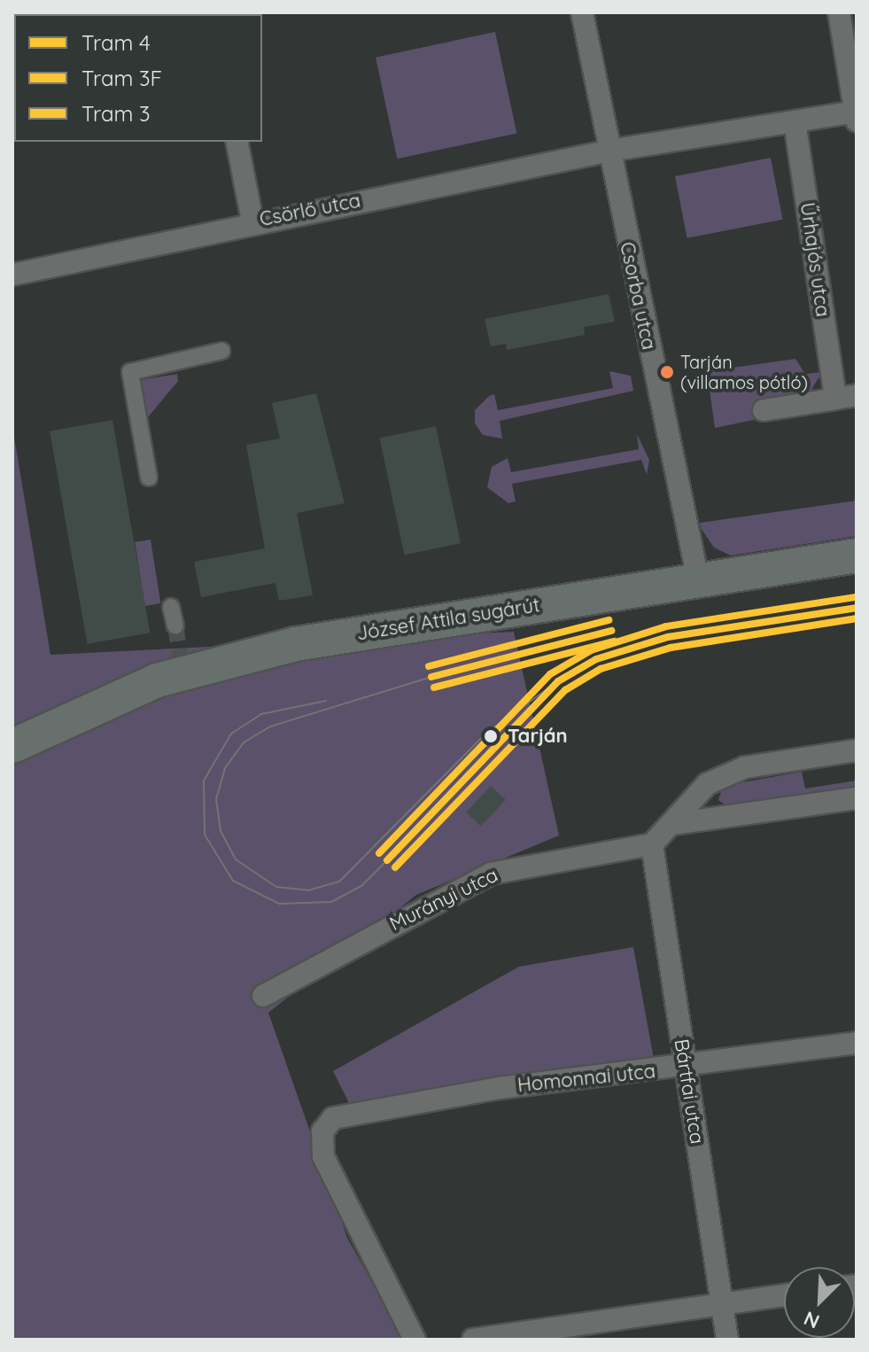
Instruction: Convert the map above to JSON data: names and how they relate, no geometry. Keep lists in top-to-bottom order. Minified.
{"streets":{"main road":["József Attila sugárút"],"street":["Csörlő utca","Űrhajós utca","Csorba utca","Murányi utca","Homonnai utca","Bártfai utca"]},"crossings":[["Csörlő utca","Csorba utca"],["Csorba utca","József Attila sugárút"],["Murányi utca","Bártfai utca"],["Homonnai utca","Bártfai utca"]],"places":["Tarján (villamos pótló)","Tarján"],"lines":["tram line 3","tram line 4","tram line 3F"],"legend":["Tram 4","Tram 3F","Tram 3"],"north":"bottom left"}
